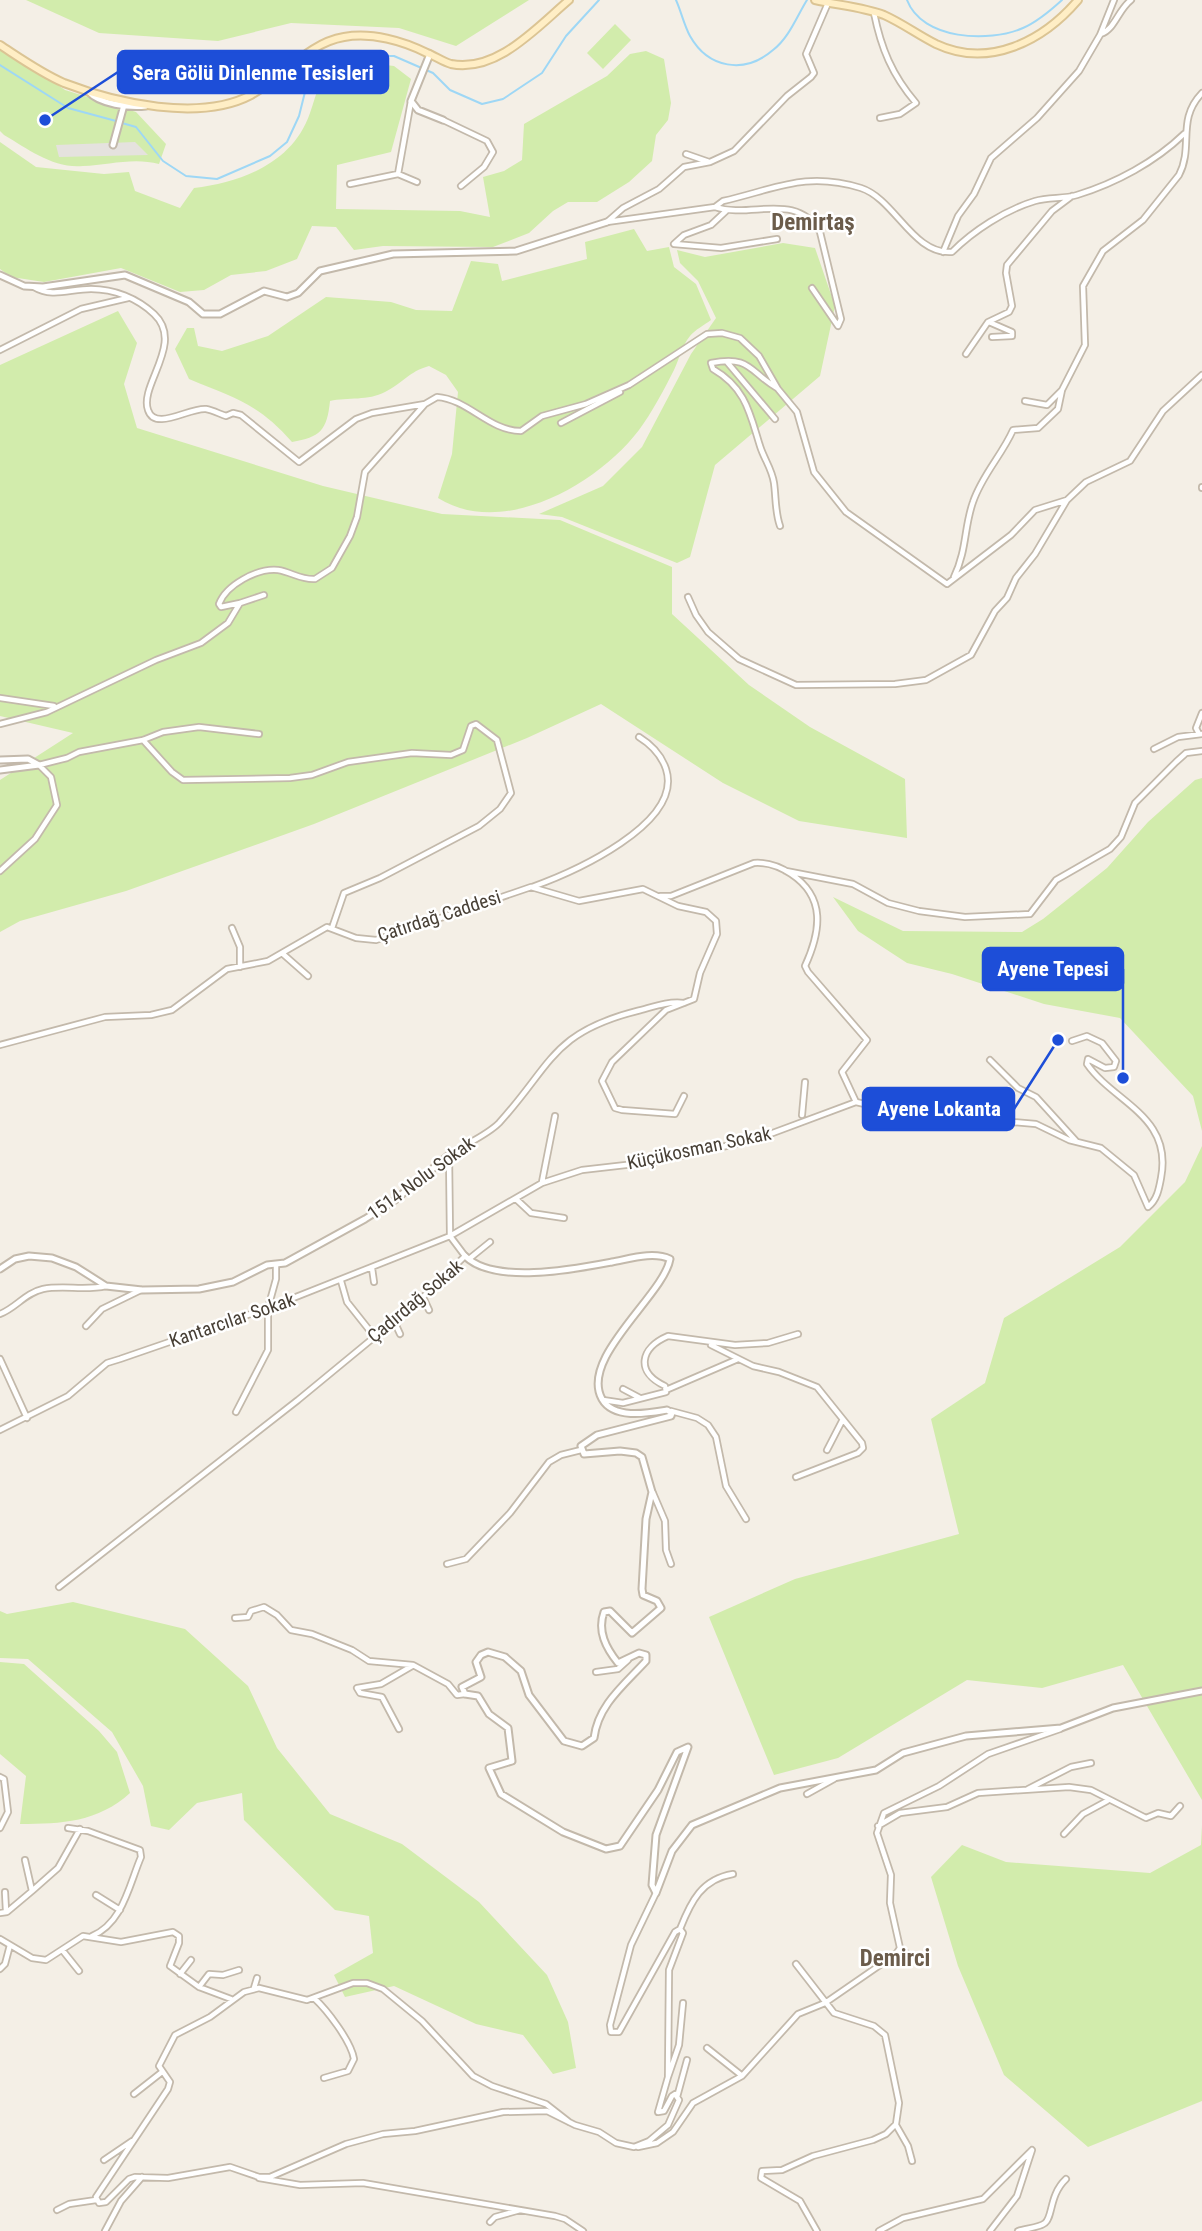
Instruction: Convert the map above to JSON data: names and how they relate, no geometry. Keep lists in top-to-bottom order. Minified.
{"streets":{"street":["Çatırdağ Caddesi","Küçükosman Sokak","1514 Nolu Sokak","Çadırdağ Sokak","Kantarcılar Sokak"]},"crossings":[["Küçükosman Sokak","Kantarcılar Sokak"]],"districts":["Demirtaş","Demirci"],"places":["Sera Gölü Dinlenme Tesisleri","Ayene Lokanta","Ayene Tepesi"]}
